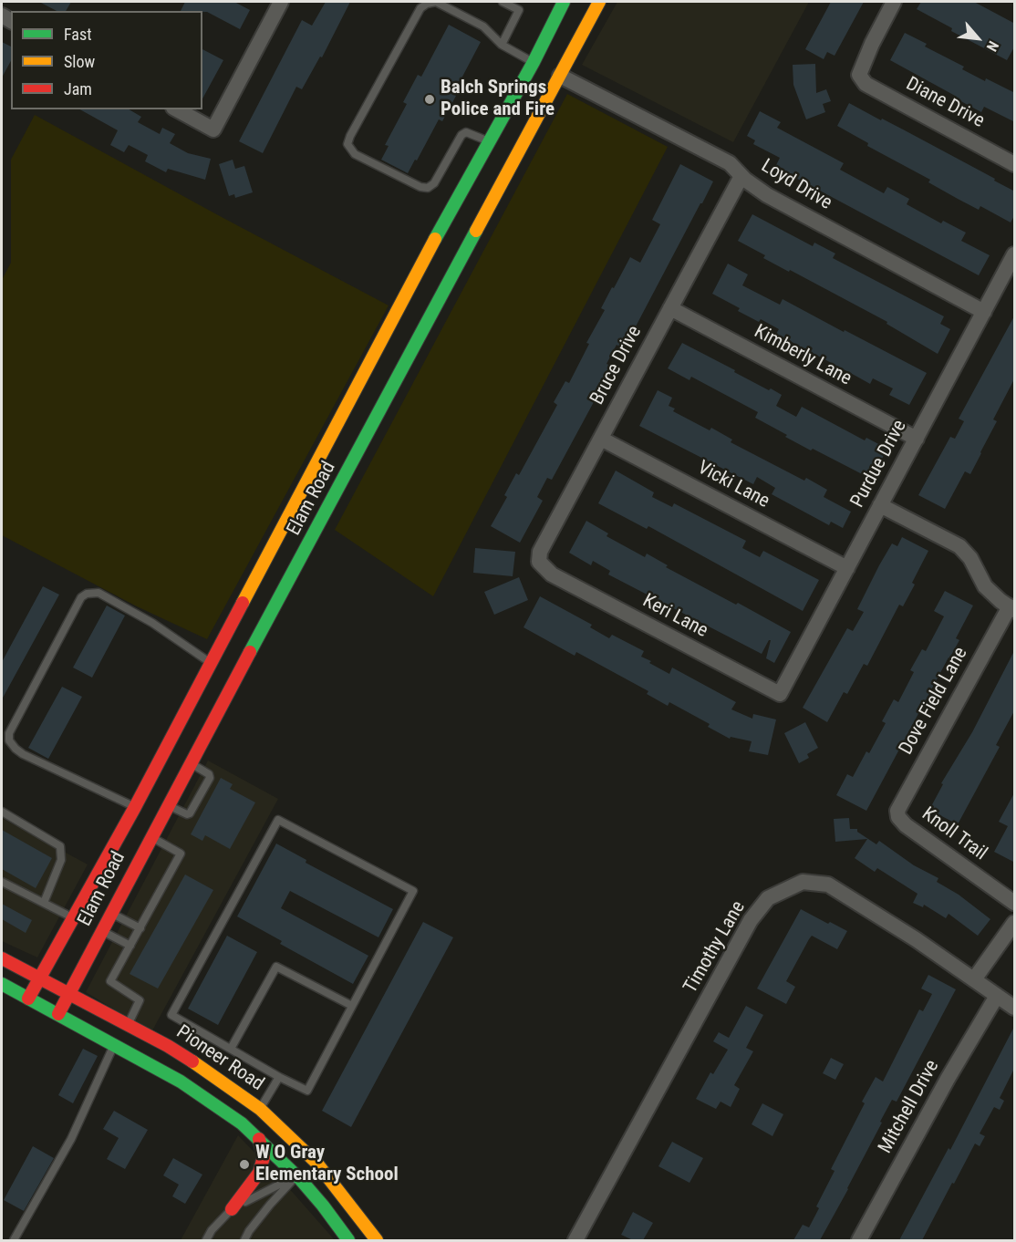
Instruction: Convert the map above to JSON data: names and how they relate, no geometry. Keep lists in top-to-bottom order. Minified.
{"streets":{"main road":["Elam Road","Pioneer Road"],"street":["Diane Drive","Loyd Drive","Kimberly Lane","Bruce Drive","Purdue Drive","Vicki Lane","Keri Lane","Dove Field Lane","Knoll Trail","Timothy Lane","Mitchell Drive"]},"crossings":[["Loyd Drive","Bruce Drive"],["Loyd Drive","Purdue Drive"],["Loyd Drive","Elam Road"],["Kimberly Lane","Bruce Drive"],["Kimberly Lane","Purdue Drive"],["Bruce Drive","Vicki Lane"],["Bruce Drive","Keri Lane"],["Purdue Drive","Vicki Lane"],["Purdue Drive","Keri Lane"],["Elam Road","Pioneer Road"],["Dove Field Lane","Knoll Trail"],["Timothy Lane","Mitchell Drive"]],"places":["Balch Springs Police and Fire","W O Gray Elementary School"],"legend":["Fast","Slow","Jam"],"north":"bottom right"}
